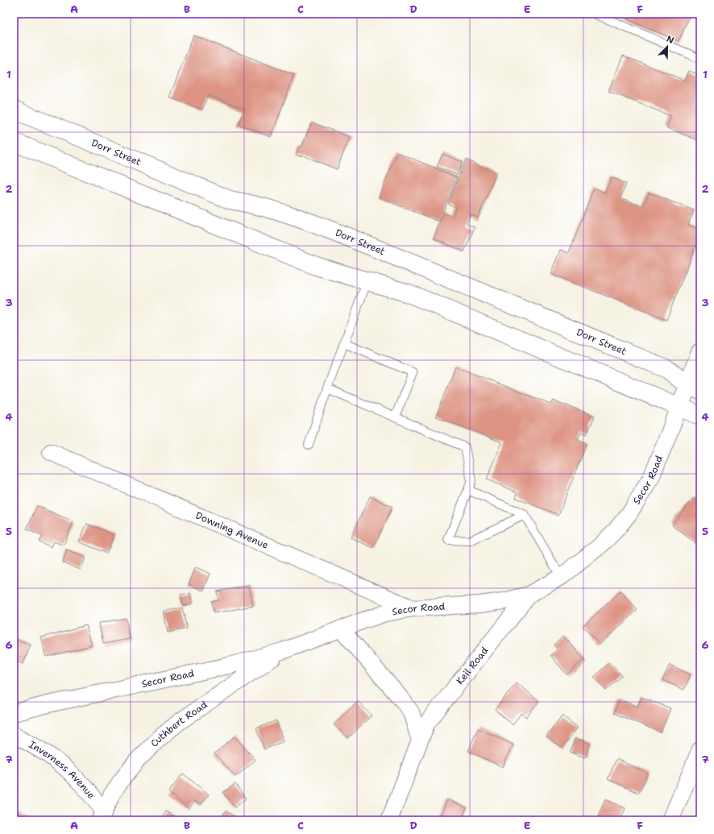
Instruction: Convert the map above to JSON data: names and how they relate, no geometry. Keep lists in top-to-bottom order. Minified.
{"streets":{"main road":["Dorr Street","Secor Road"],"street":["Downing Avenue","Keil Road","Cuthbert Road","Inverness Avenue"]},"crossings":[["Dorr Street","Secor Road"],["Secor Road","Downing Avenue"],["Secor Road","Keil Road"],["Secor Road","Cuthbert Road"],["Cuthbert Road","Inverness Avenue"]],"north":"top right","grid":{"columns":["A","B","C","D","E","F"],"rows":["1","2","3","4","5","6","7"]}}
